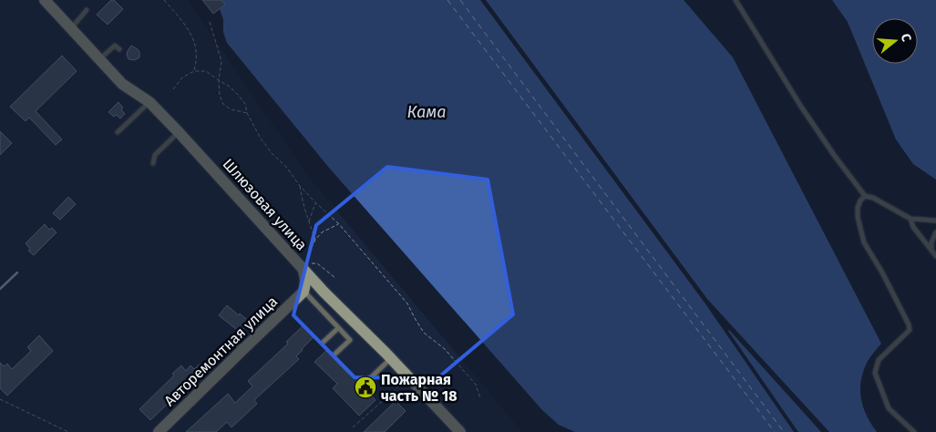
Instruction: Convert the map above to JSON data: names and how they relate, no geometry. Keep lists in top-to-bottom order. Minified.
{"streets":{"street":["Шлюзовая улица","Авторемонтная улица"]},"water":["Кама"],"places":{"public building":["Пожарная часть № 18"]},"north":"right"}
